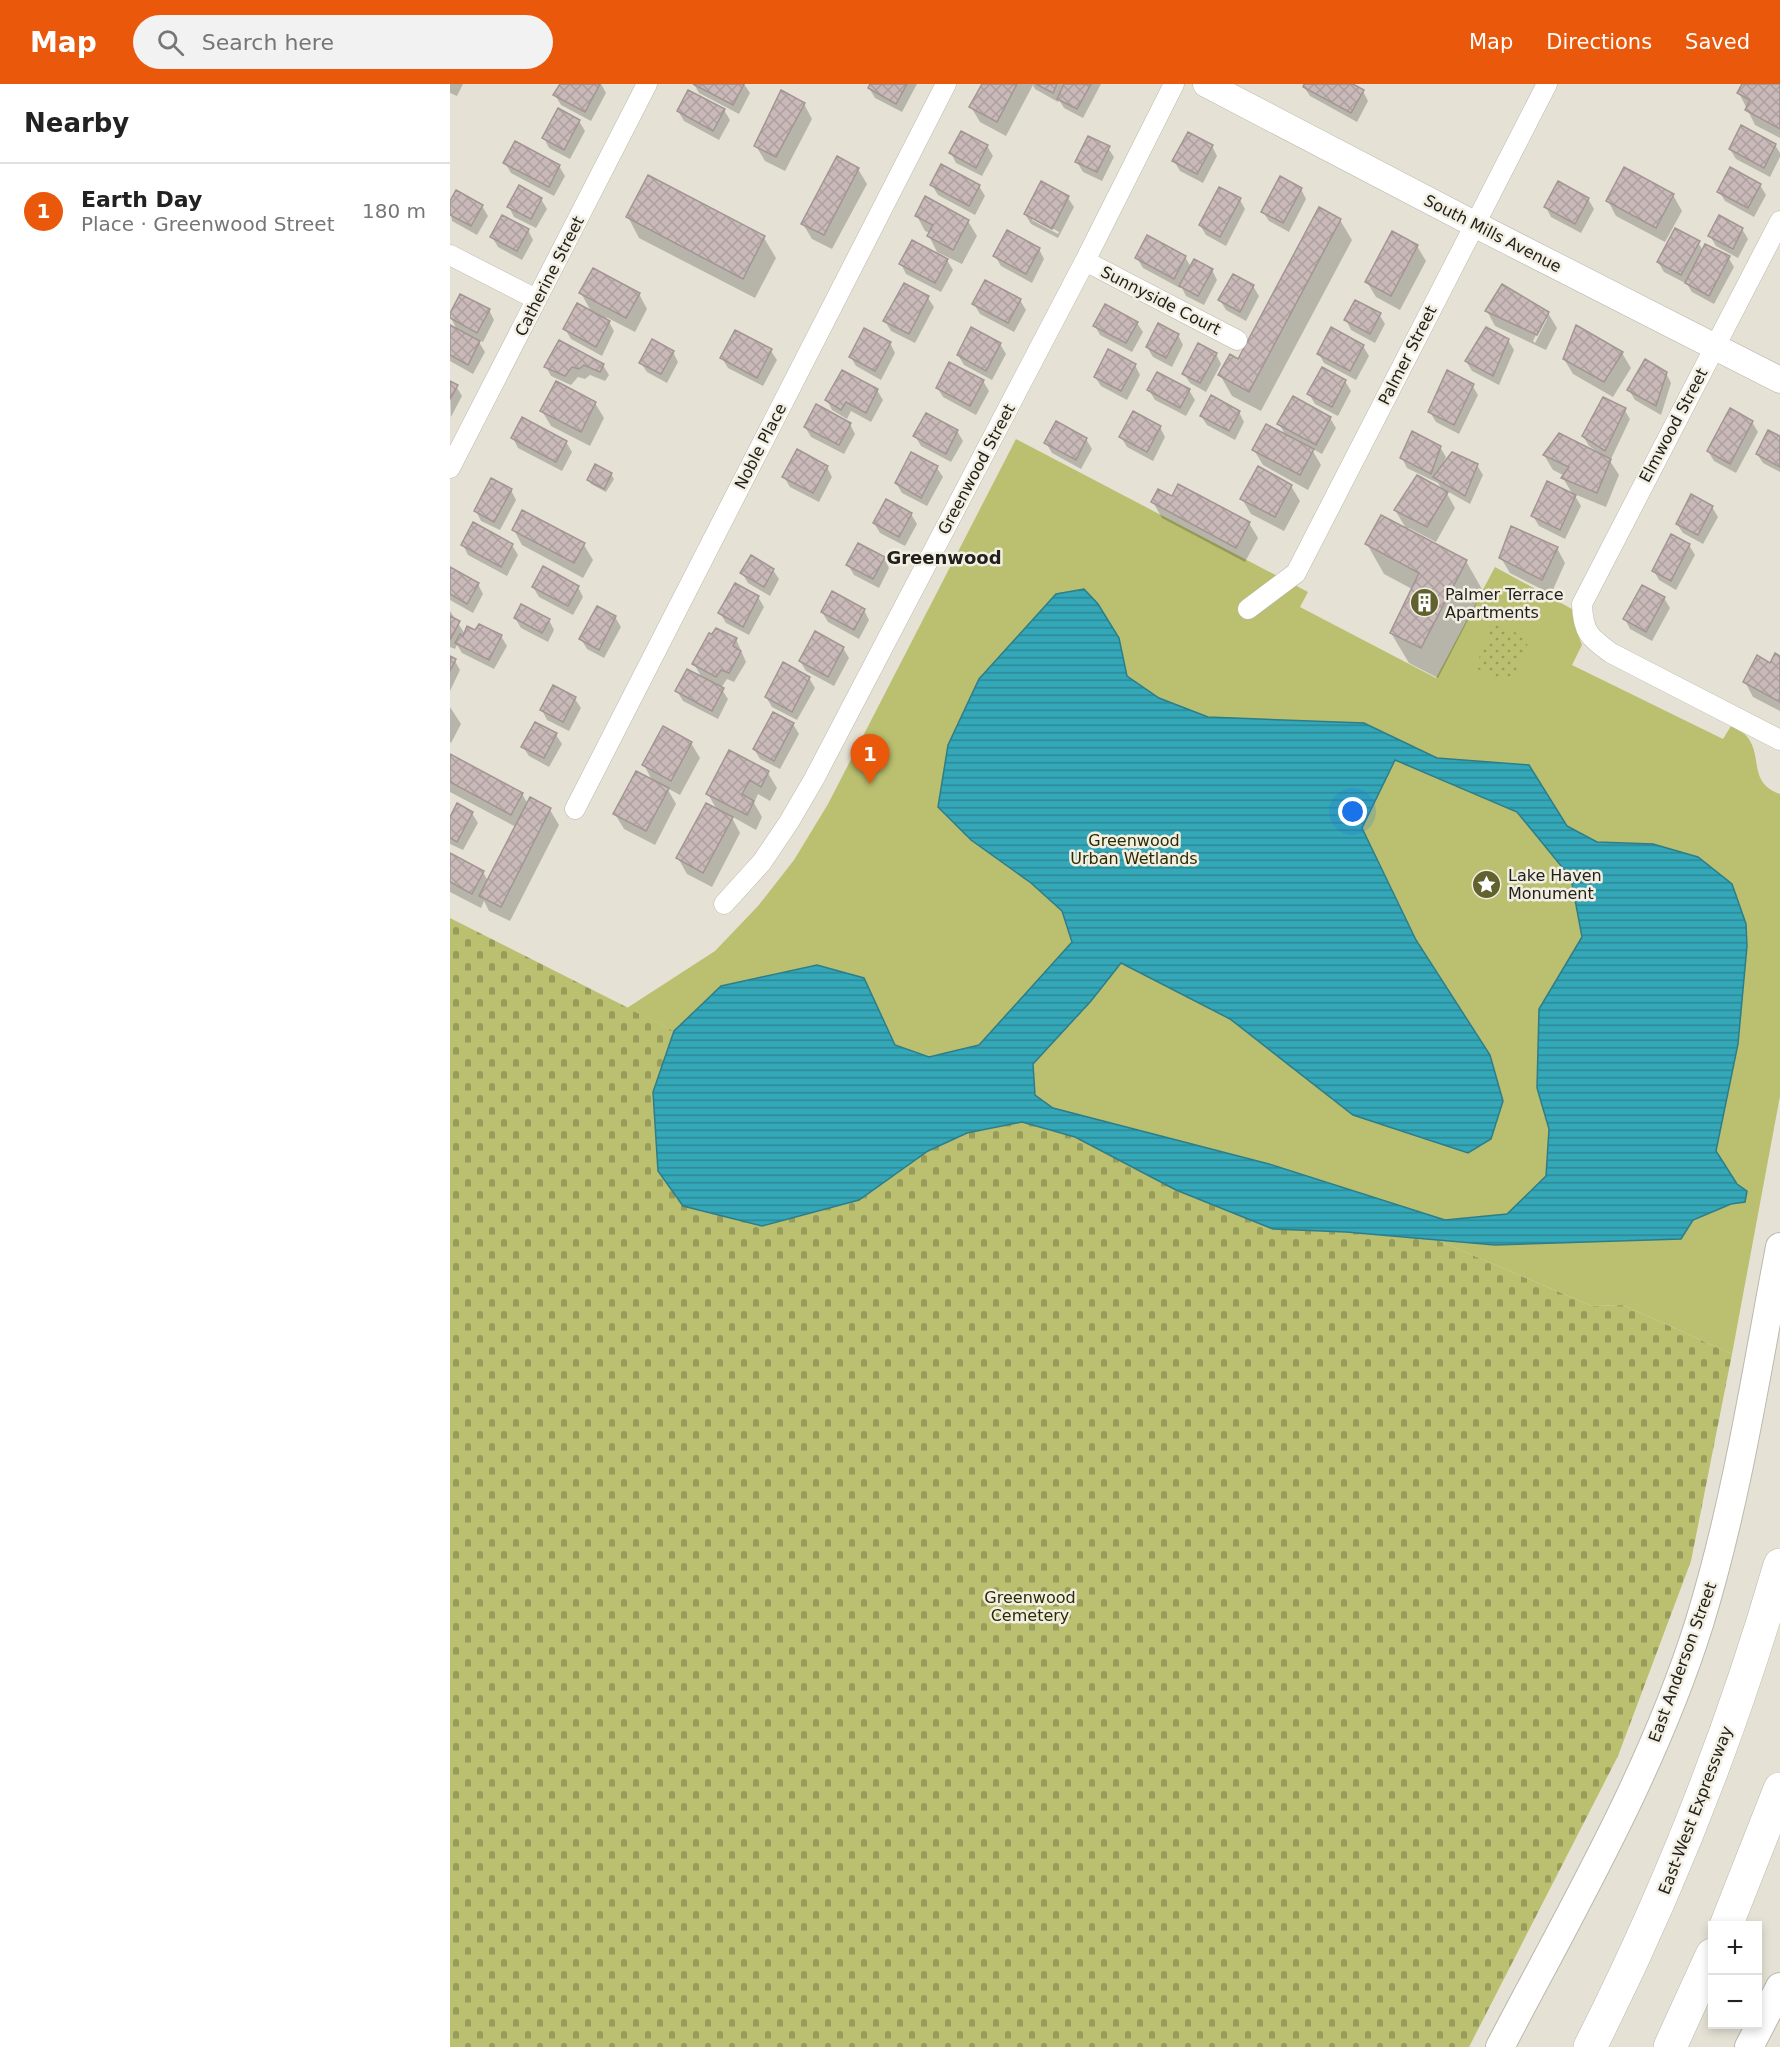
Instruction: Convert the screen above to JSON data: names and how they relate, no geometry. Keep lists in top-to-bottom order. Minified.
{"streets":{"highway":["East-West Expressway"],"main road":["East Anderson Street"],"street":["South Mills Avenue","Catherine Street","Sunnyside Court","Palmer Street","Elmwood Street","Noble Place","Greenwood Street"]},"crossings":[["South Mills Avenue","Palmer Street"],["South Mills Avenue","Elmwood Street"],["Sunnyside Court","Greenwood Street"]],"districts":["Greenwood"],"parks":["Greenwood Urban Wetlands","Greenwood Cemetery"],"places":{"building":["Palmer Terrace Apartments"],"place":["Lake Haven Monument"]},"page":{"header":"Map","search":"Search here","nav":["Map","Directions","Saved"],"heading":"Nearby","list":[{"mark":"1","name":"Earth Day","note":"Place · Greenwood Street","value":"180 m"}],"pins":"1","map_buttons":["+","−"]}}
